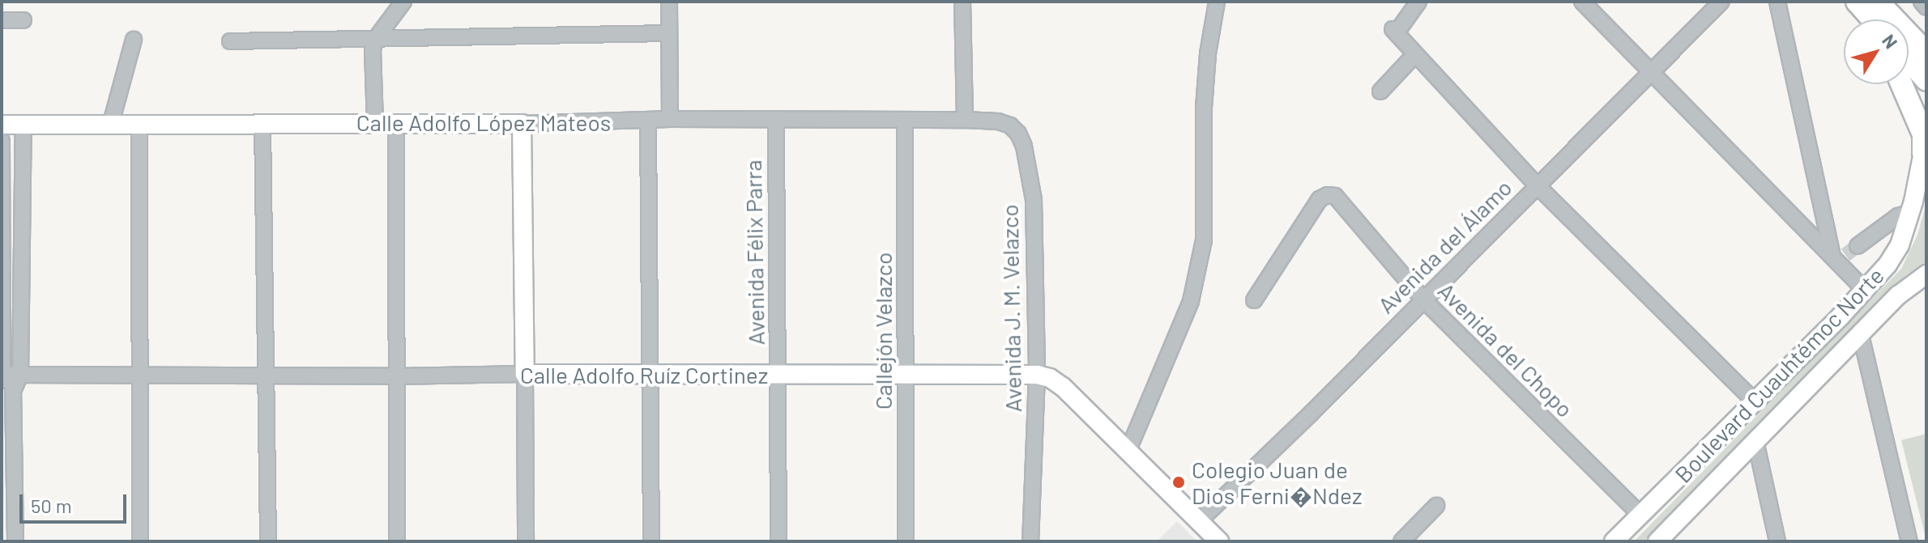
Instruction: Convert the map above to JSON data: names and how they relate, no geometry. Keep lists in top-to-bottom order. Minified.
{"streets":{"main road":["Calle Adolfo López Mateos","Calle Adolfo Ruíz Cortinez","Boulevard Cuauhtémoc Norte"],"street":["Avenida del Álamo","Avenida Félix Parra","Avenida J. M. Velazco","Callejón Velazco","Avenida del Chopo"]},"crossings":[["Calle Adolfo López Mateos","Avenida Félix Parra"],["Calle Adolfo López Mateos","Avenida J. M. Velazco"],["Calle Adolfo López Mateos","Callejón Velazco"],["Avenida del Álamo","Avenida del Chopo"],["Avenida del Álamo","Calle Adolfo Ruíz Cortinez"],["Avenida Félix Parra","Calle Adolfo Ruíz Cortinez"],["Avenida J. M. Velazco","Calle Adolfo Ruíz Cortinez"],["Callejón Velazco","Calle Adolfo Ruíz Cortinez"],["Avenida del Chopo","Boulevard Cuauhtémoc Norte"]],"places":["Colegio Juan de Dios Ferni�Ndez"],"scale_bar":"50 m","north":"top right"}
